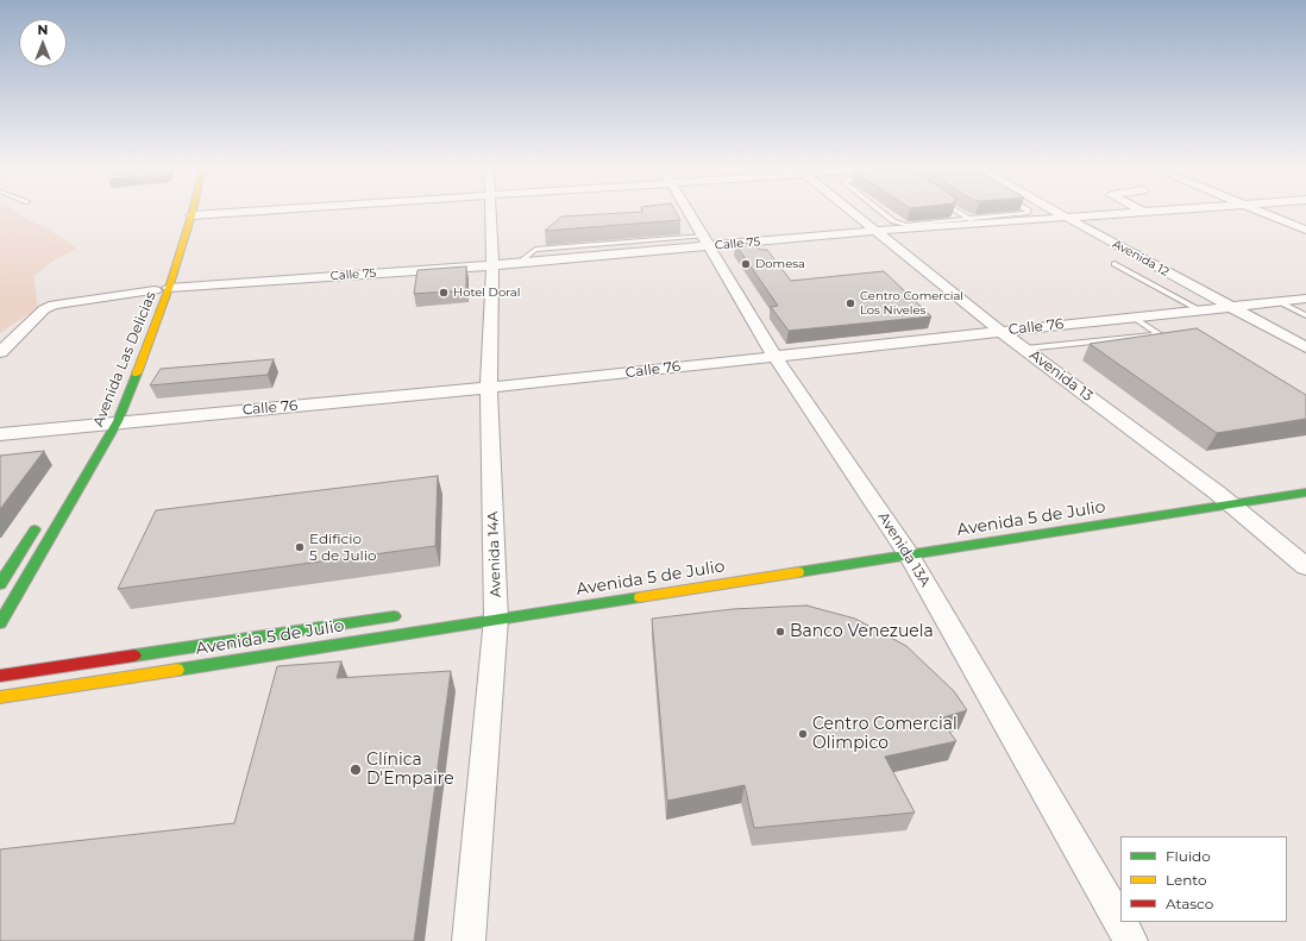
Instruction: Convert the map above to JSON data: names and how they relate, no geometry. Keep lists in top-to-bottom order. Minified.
{"streets":{"main road":["Avenida Las Delicias","Avenida 5 de Julio"],"street":["Calle 75","Avenida 12","Calle 76","Avenida 13","Avenida 13A","Avenida 14A"]},"crossings":[["Calle 75","Avenida 12"],["Calle 75","Avenida Las Delicias"],["Calle 75","Avenida 13"],["Calle 75","Avenida 13A"],["Calle 75","Avenida 14A"],["Avenida 12","Calle 76"],["Calle 76","Avenida Las Delicias"],["Calle 76","Avenida 13"],["Calle 76","Avenida 13A"],["Calle 76","Avenida 14A"],["Avenida 13","Avenida 5 de Julio"],["Avenida 5 de Julio","Avenida 13A"],["Avenida 5 de Julio","Avenida 14A"]],"places":["Domesa","Hotel Doral","Centro Comercial Los Niveles","Edificio 5 de Julio","Banco Venezuela","Centro Comercial Olimpico","Clínica D'Empaire"],"legend":["Fluido","Lento","Atasco"],"north":"top"}
